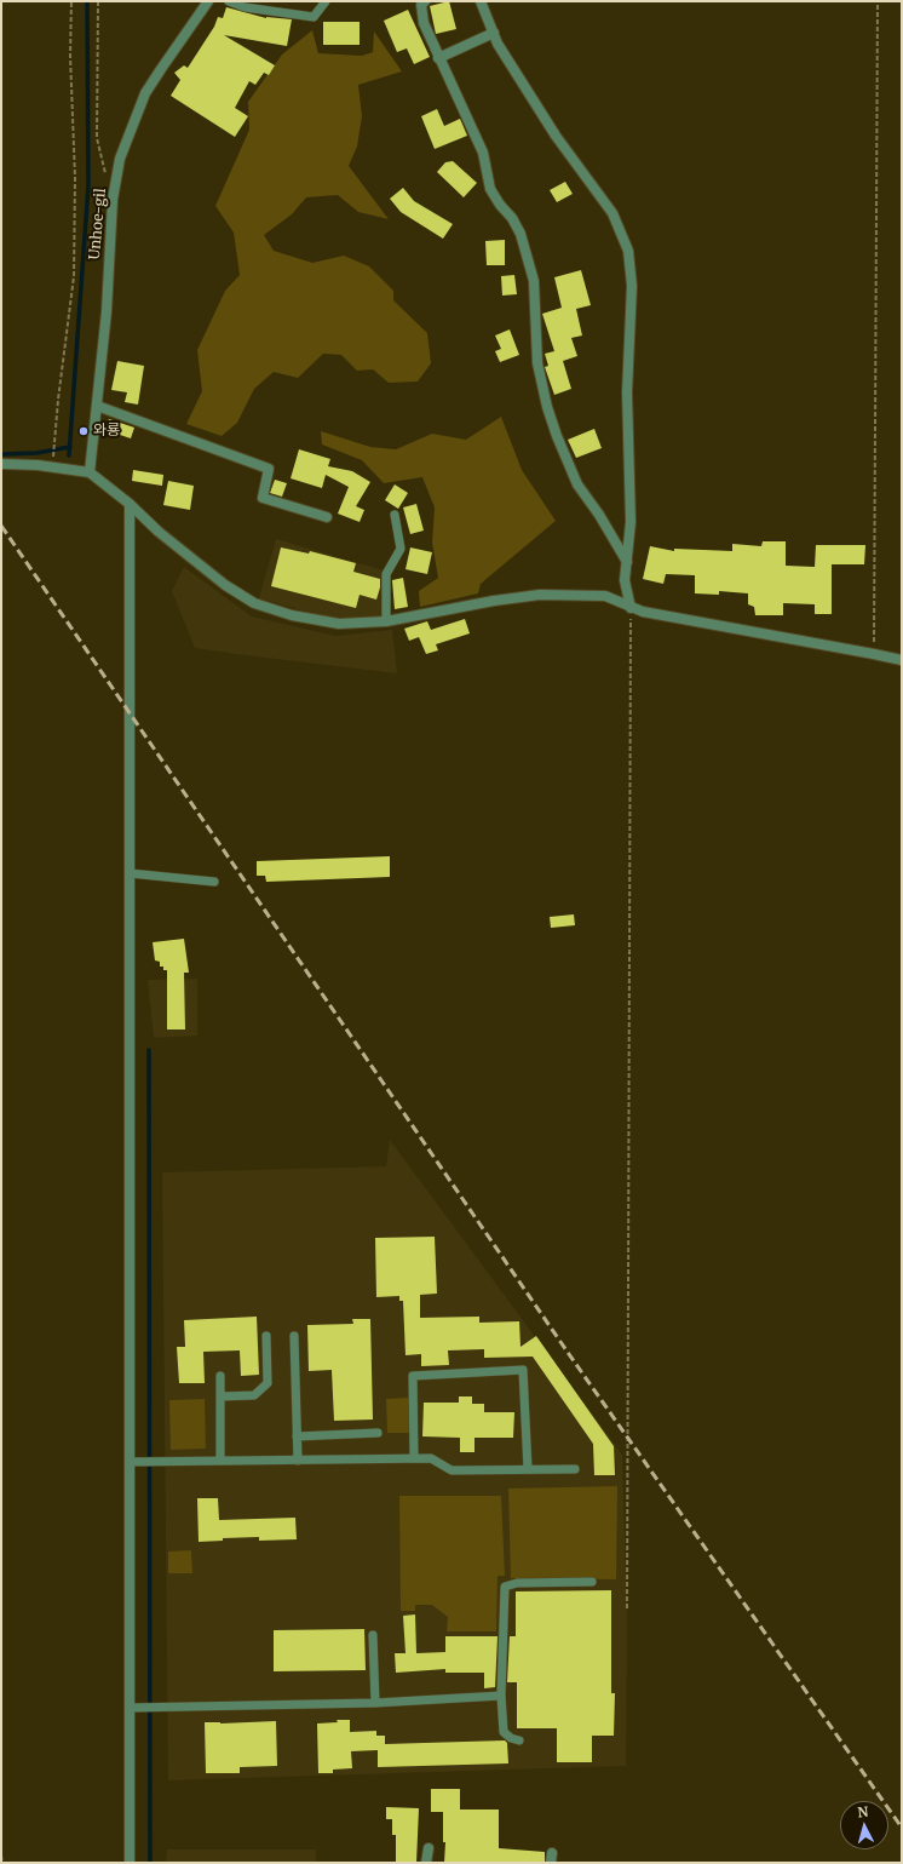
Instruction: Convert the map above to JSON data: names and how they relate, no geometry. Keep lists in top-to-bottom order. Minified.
{"streets":{"street":["Unhoe-gil"]},"places":["와룡"],"north":"top"}
